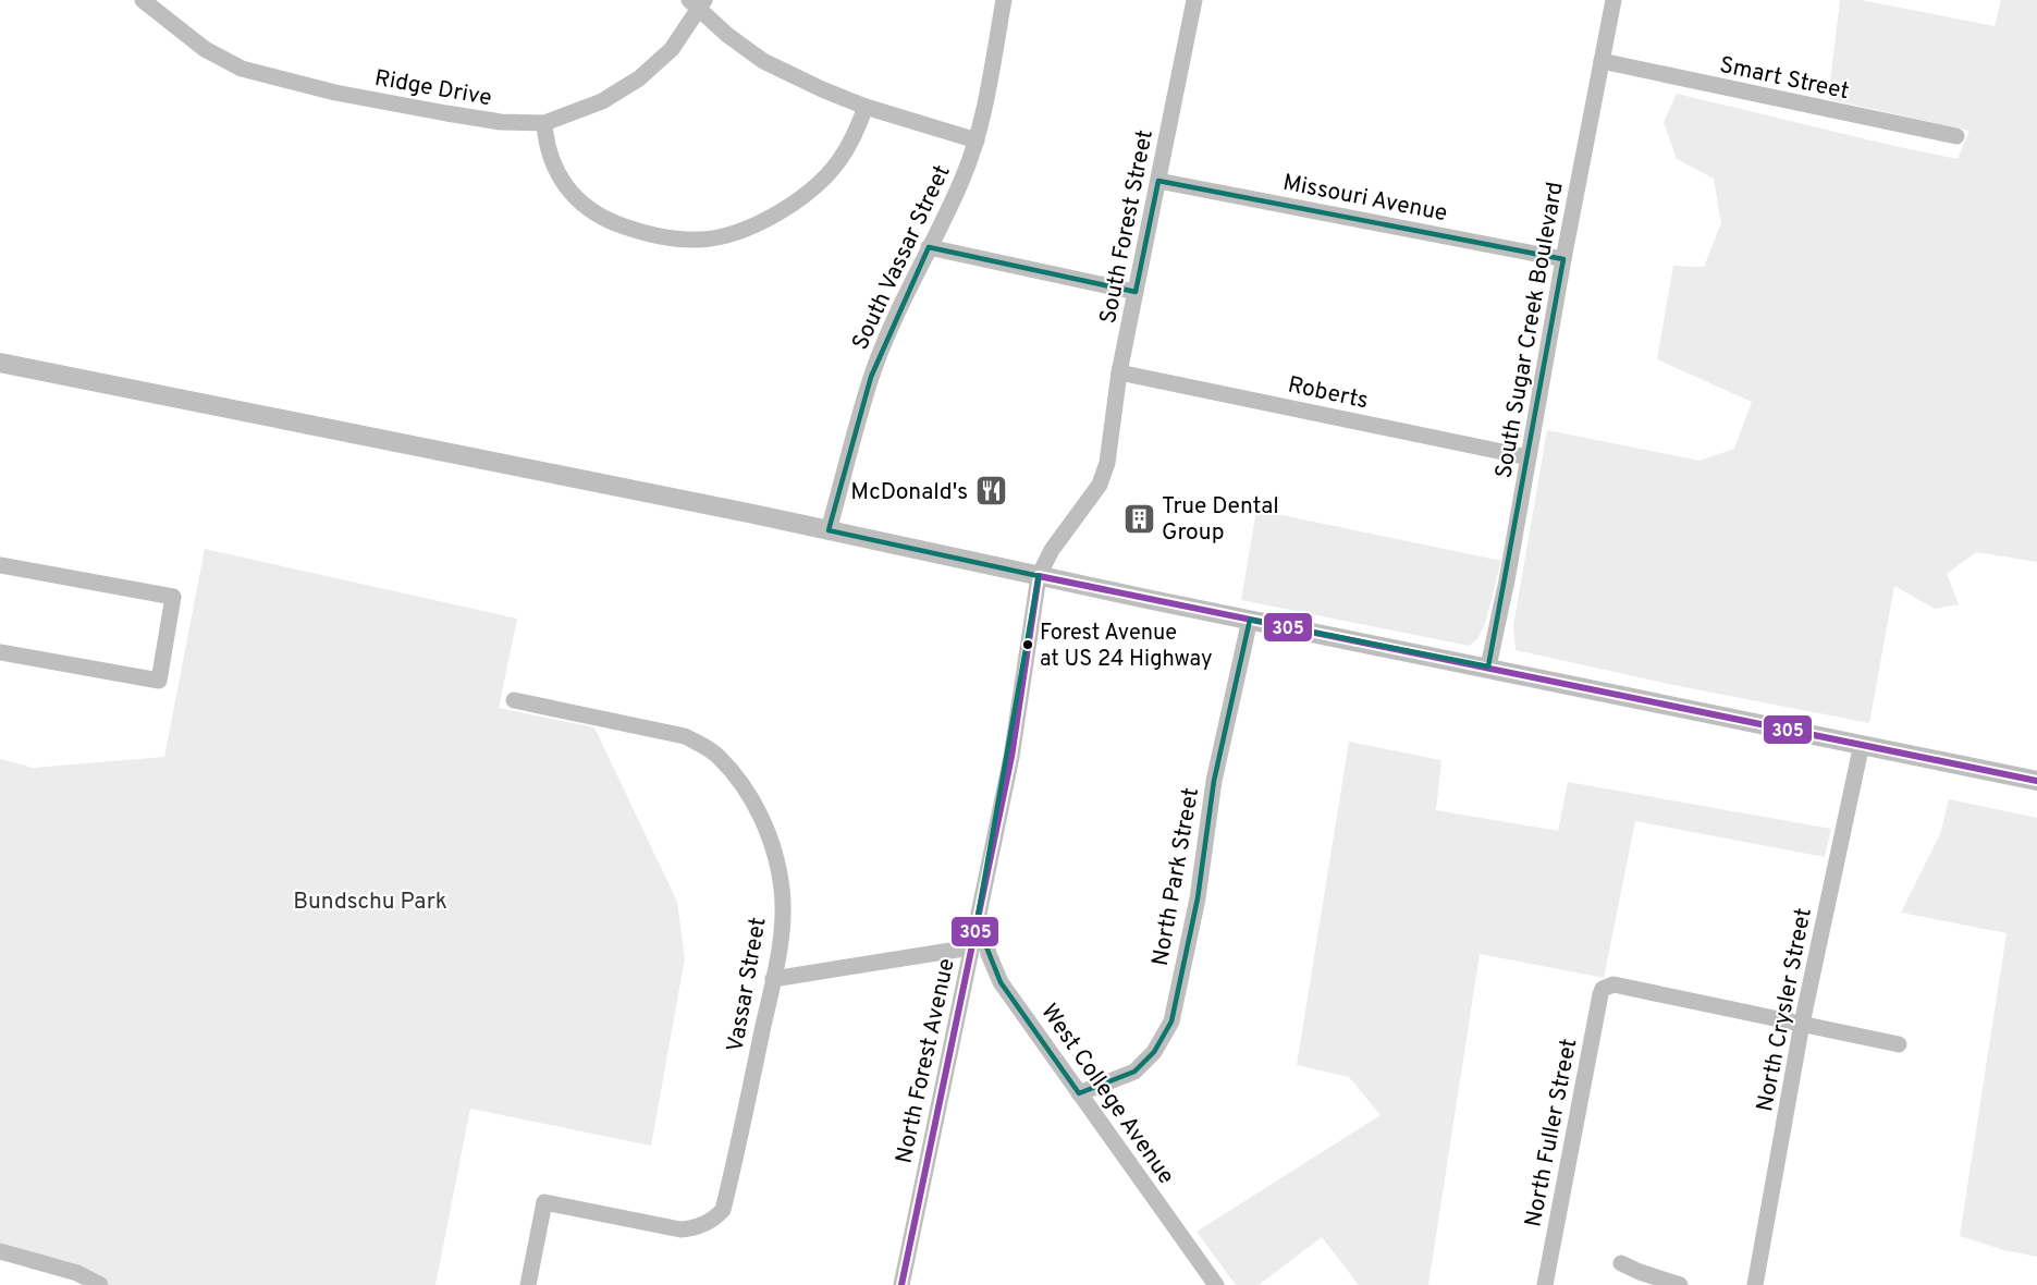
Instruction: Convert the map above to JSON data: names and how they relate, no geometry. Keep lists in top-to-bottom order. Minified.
{"streets":{"street":["Smart Street","Ridge Drive","Missouri Avenue","South Forest Street","South Vassar Street","South Sugar Creek Boulevard","Roberts","North Park Street","Vassar Street","North Crysler Street","North Forest Avenue","West College Avenue","North Fuller Street"]},"crossings":[["Smart Street","South Sugar Creek Boulevard"],["Missouri Avenue","South Forest Street"],["Missouri Avenue","South Sugar Creek Boulevard"],["South Forest Street","Roberts"],["South Forest Street","North Forest Avenue"],["South Sugar Creek Boulevard","Roberts"],["North Park Street","West College Avenue"],["North Crysler Street","North Fuller Street"],["North Forest Avenue","West College Avenue"]],"parks":["Bundschu Park"],"places":{"restaurant":["McDonald's"],"building":["True Dental Group"],"other":["Forest Avenue at US 24 Highway"]},"lines":["transit line 305"]}
